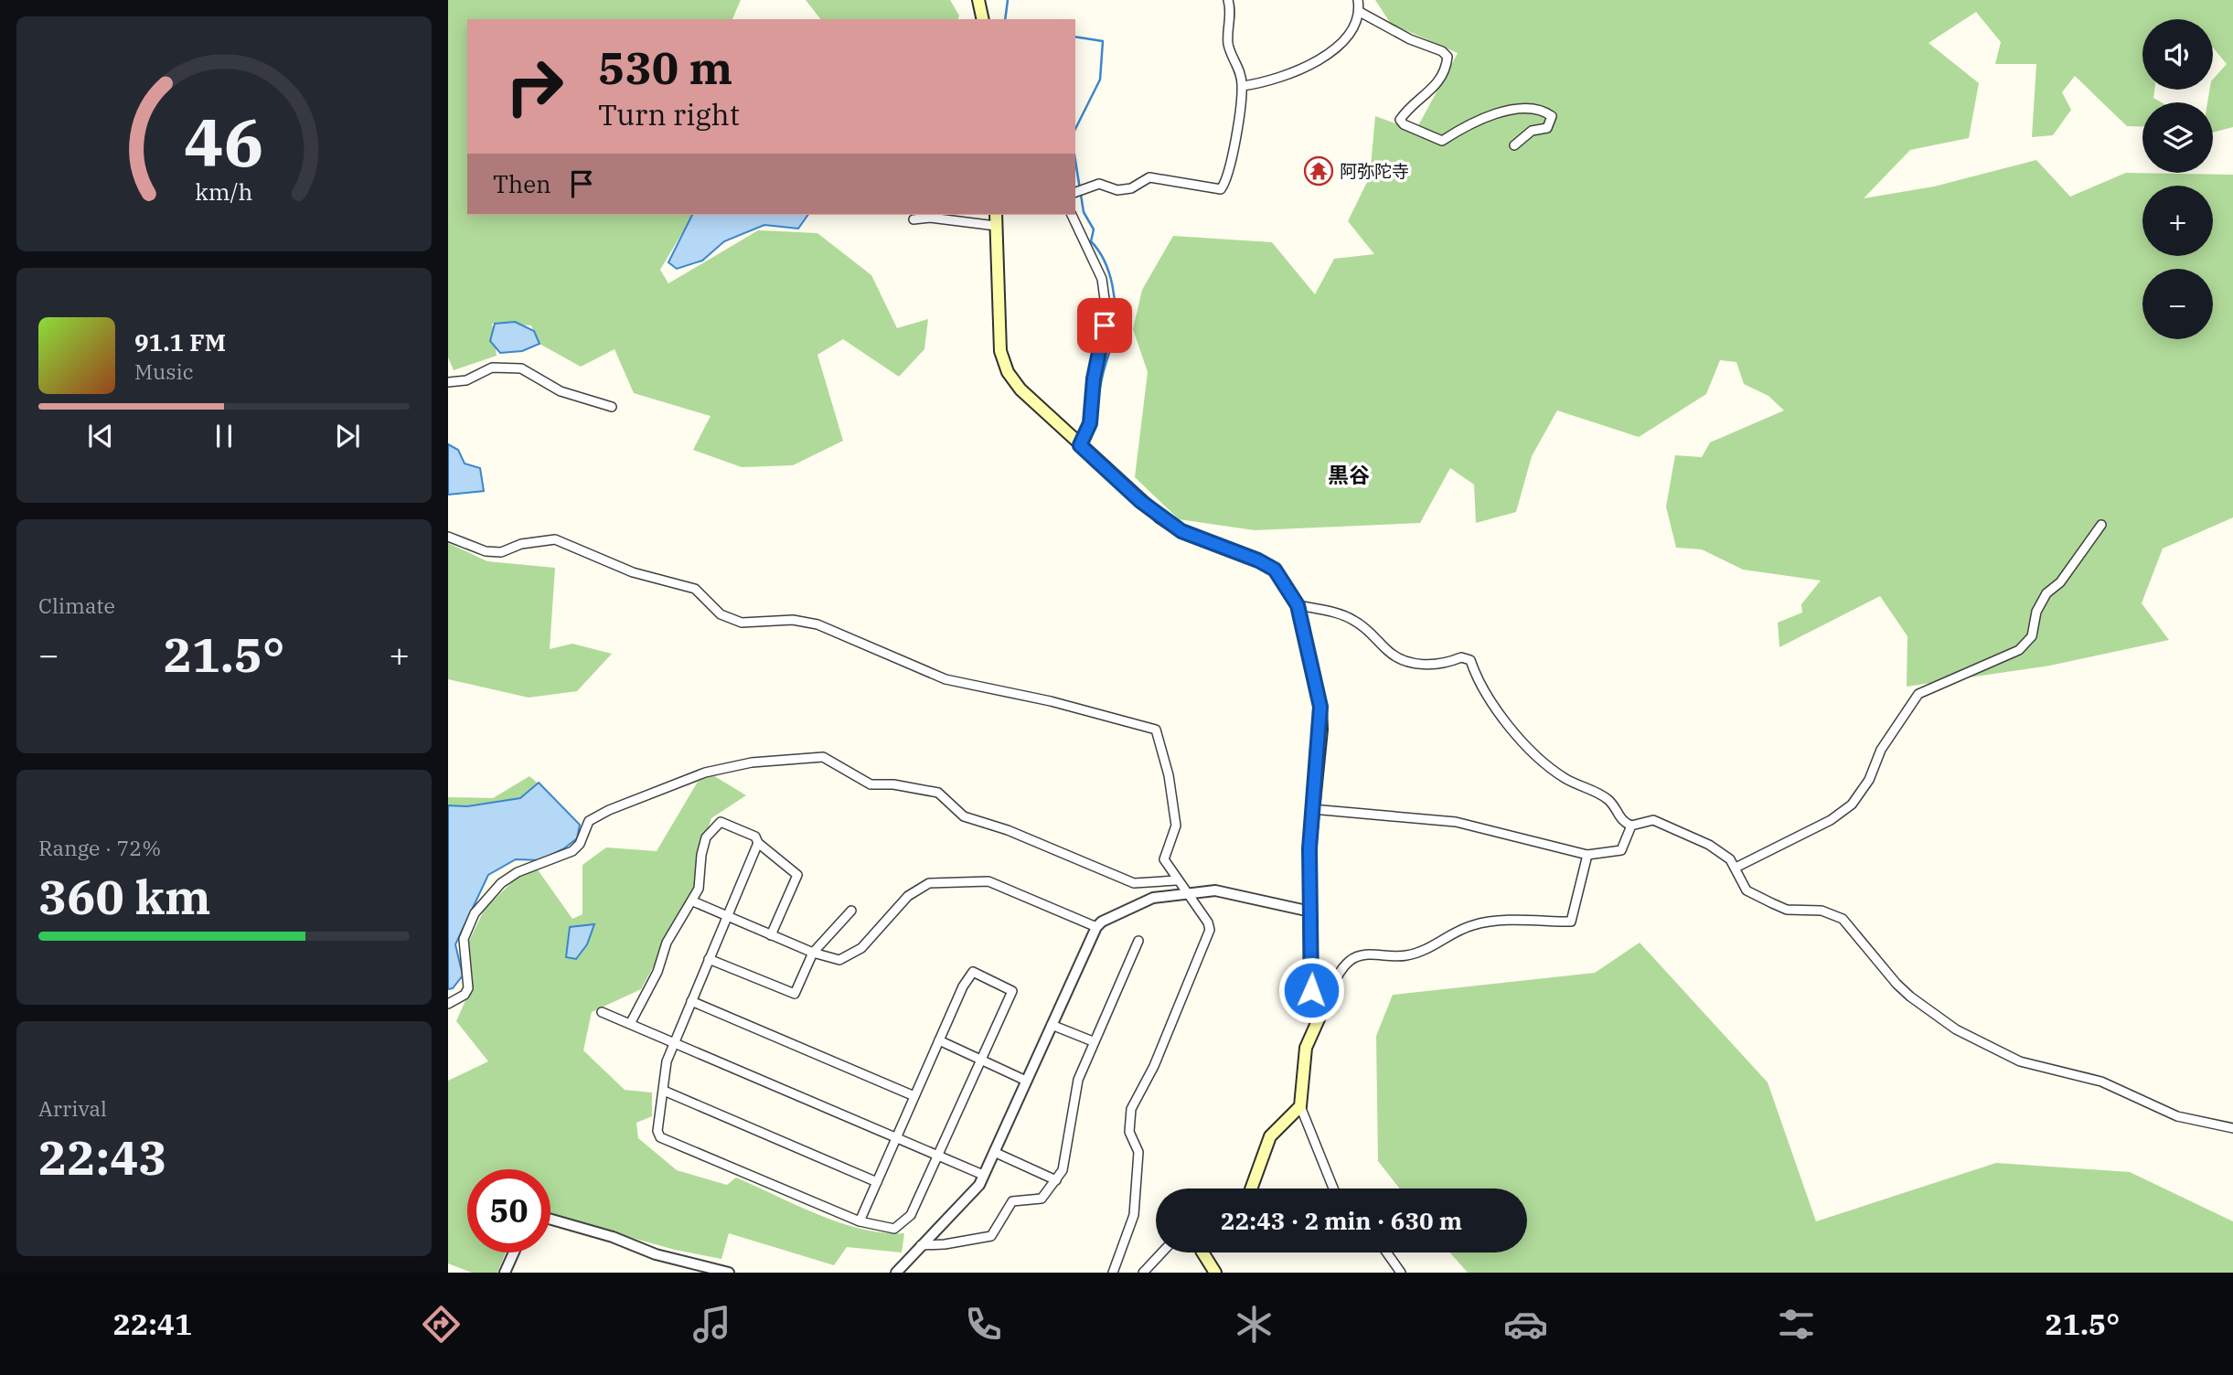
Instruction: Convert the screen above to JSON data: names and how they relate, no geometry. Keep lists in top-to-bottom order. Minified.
{"districts":["黒谷"],"places":{"temple":["阿弥陀寺"]},"page":{"map_buttons":["+","−"],"turn":["530 m","Turn right"],"then":"Then","song":["91.1 FM","Music"],"tile":["Climate",["Range · 72%","360 km"],["Arrival","22:43"]],"heat":["−","21.5°","+"],"limit":"50","trip":"22:43 · 2 min · 630 m","tabs":["22:41","21.5°"],"gauge":["46","km/h"]}}
